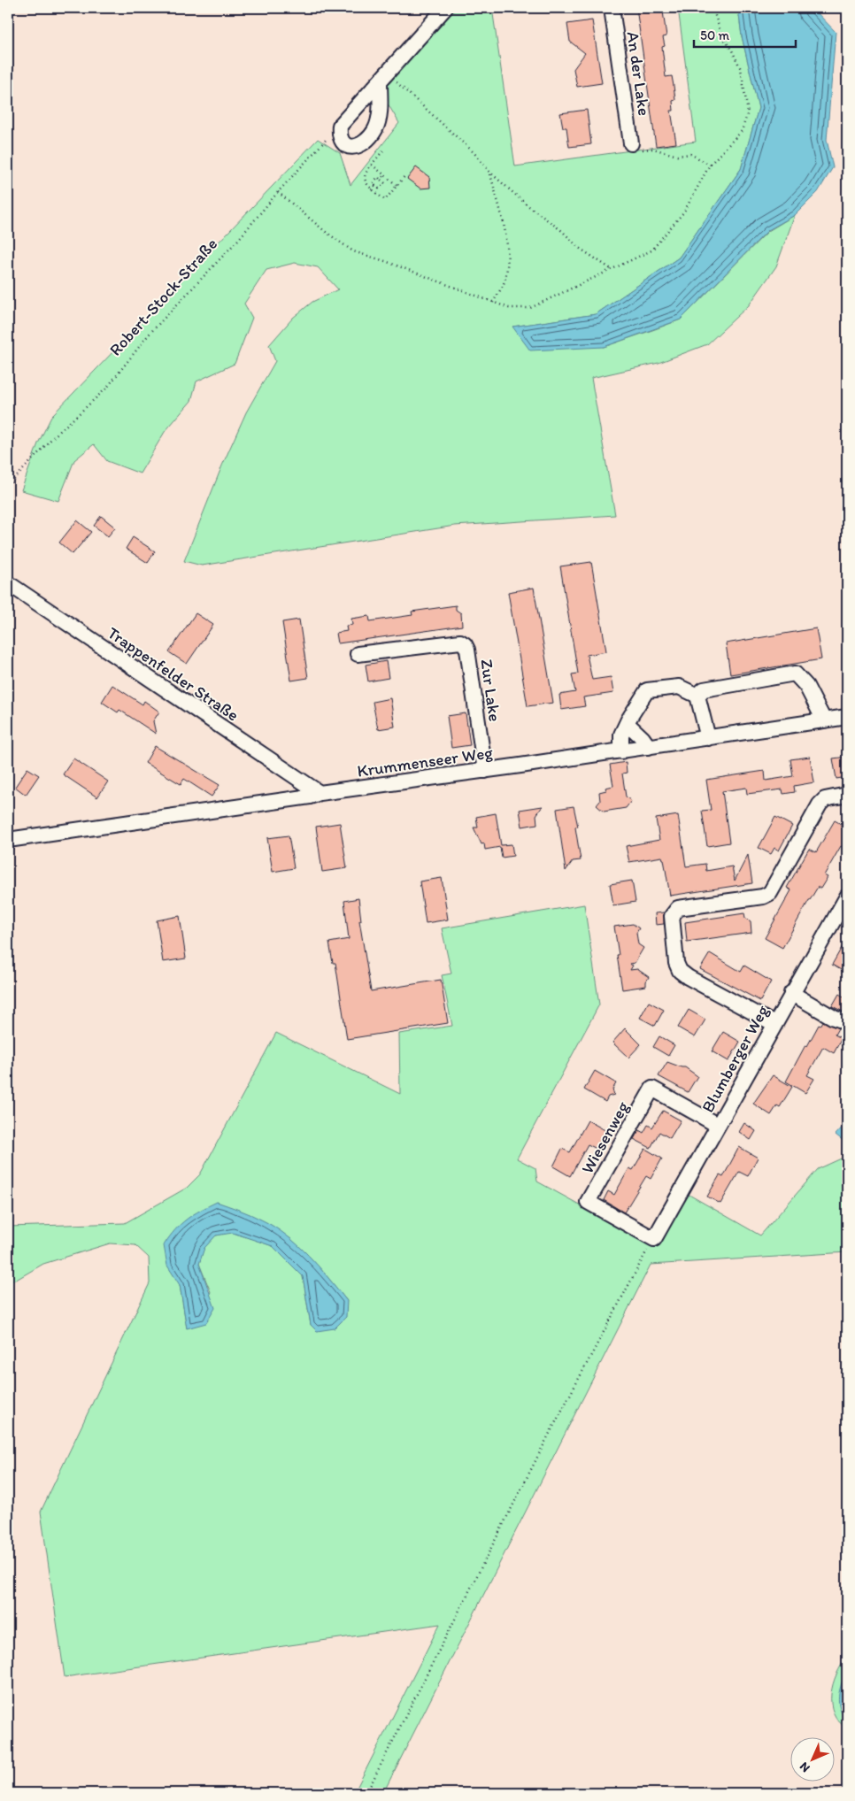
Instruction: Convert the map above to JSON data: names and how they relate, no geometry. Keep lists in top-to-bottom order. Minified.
{"streets":{"street":["An der Lake","Trappenfelder Straße","Zur Lake","Krummenseer Weg","Blumberger Weg","Wiesenweg"],"path":["Robert-Stock-Straße"]},"crossings":[["Trappenfelder Straße","Krummenseer Weg"],["Zur Lake","Krummenseer Weg"],["Blumberger Weg","Wiesenweg"]],"scale_bar":"50 m","north":"bottom left"}
